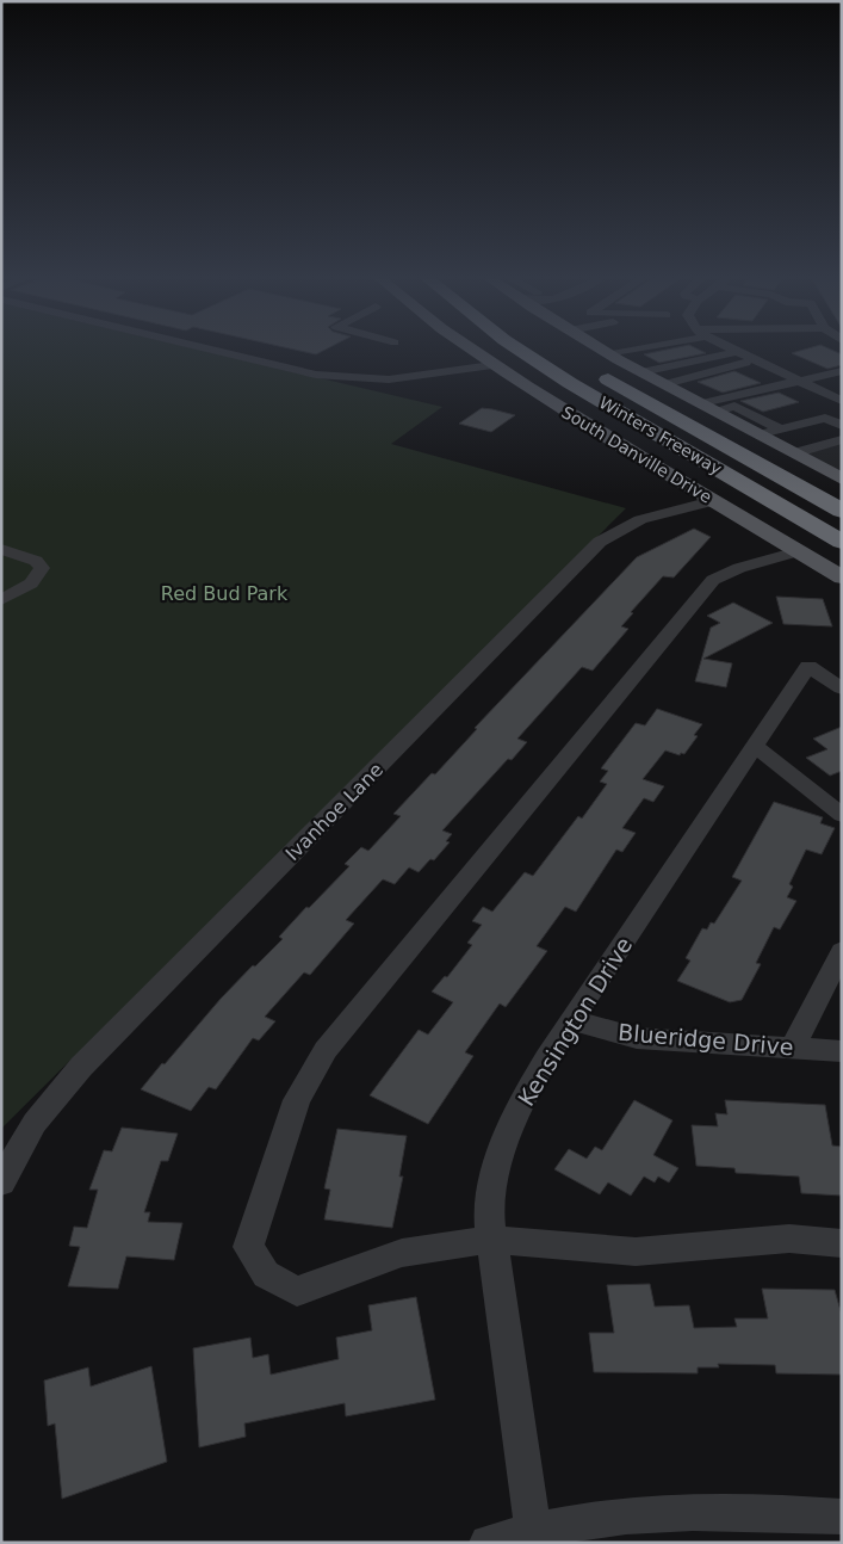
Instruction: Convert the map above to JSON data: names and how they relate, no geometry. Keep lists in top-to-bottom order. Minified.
{"streets":{"highway":["Winters Freeway"],"main road":["South Danville Drive"],"street":["Ivanhoe Lane","Kensington Drive","Blueridge Drive"]},"crossings":[["South Danville Drive","Ivanhoe Lane"],["Kensington Drive","Blueridge Drive"]],"parks":["Red Bud Park"]}
